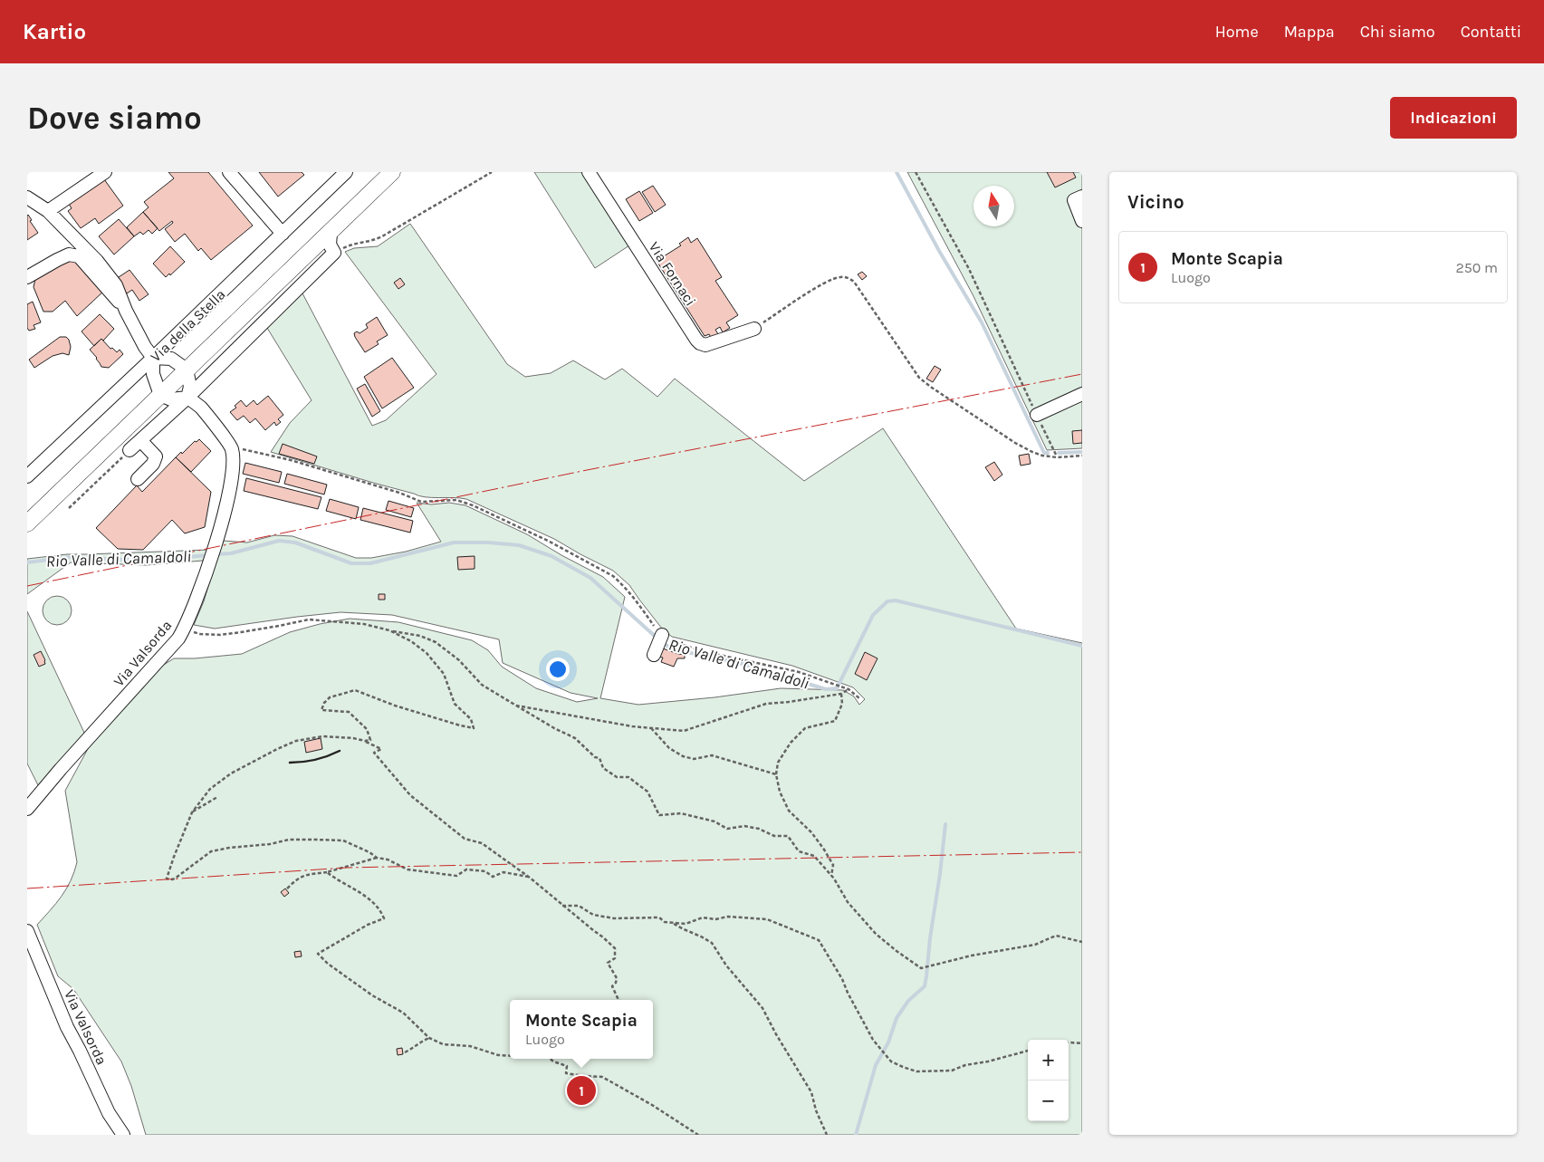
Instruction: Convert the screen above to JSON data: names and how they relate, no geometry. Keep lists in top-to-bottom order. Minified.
{"streets":{"street":["Via Fornaci","Via della Stella","Via Valsorda"]},"water":["Rio Valle di Camaldoli"],"north":"top","page":{"header":"Kartio","nav":["Home","Mappa","Chi siamo","Contatti"],"buttons":"Indicazioni","title":"Dove siamo","heading":"Vicino","list":[{"mark":"1","name":"Monte Scapia","note":"Luogo","value":"250 m"}],"popup":["Monte Scapia","Luogo"],"map_buttons":["+","−"],"pins":"1"}}
